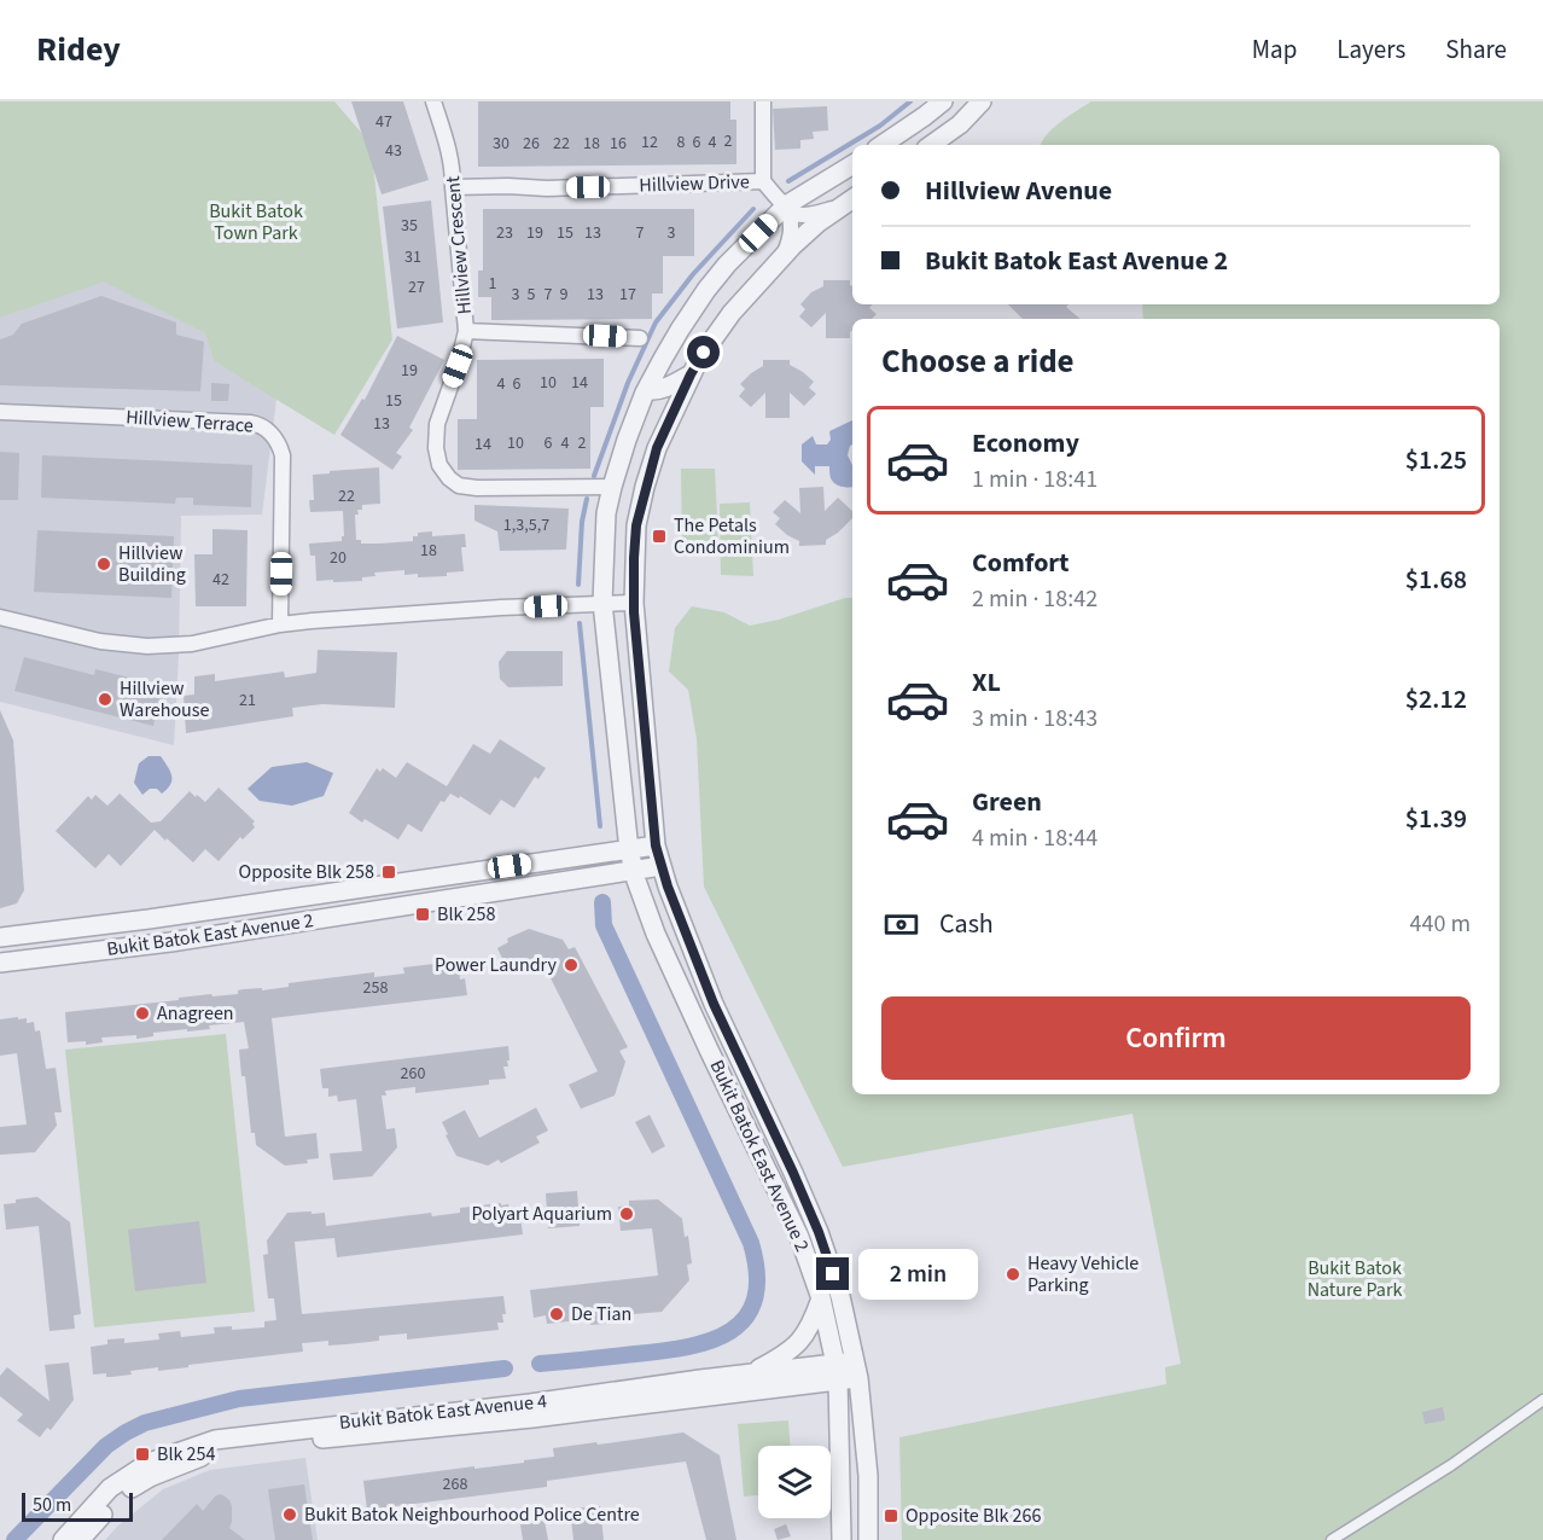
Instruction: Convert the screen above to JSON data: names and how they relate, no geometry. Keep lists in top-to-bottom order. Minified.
{"streets":{"street":["Hillview Drive","Hillview Crescent","Hillview Terrace","Bukit Batok East Avenue 2","Bukit Batok East Avenue 4"]},"crossings":[["Hillview Drive","Hillview Crescent"],["Hillview Crescent","Bukit Batok East Avenue 2"],["Bukit Batok East Avenue 2","Bukit Batok East Avenue 4"]],"parks":["Bukit Batok Town Park","Bukit Batok Nature Park"],"places":{"transit":["The Petals Condominium","Opposite Blk 258","Blk 258","Blk 254","Opposite Blk 266"],"other":["Hillview Building","Hillview Warehouse","Power Laundry","Anagreen","Polyart Aquarium","Heavy Vehicle Parking","De Tian","Bukit Batok Neighbourhood Police Centre"]},"house_numbers":["47","2","12","8","6","4","30","26","22","18","16","43","35","23","19","15","13","7","3","31","1","27","3","5","7","9","13","17","19","10","14","4","6","15","13","10","6","4","2","14","22","1,3,5,7","18","20","42","21","258","260","268"],"scale_bar":"50 m","page":{"header":"Ridey","nav":["Map","Layers","Share"],"banner":["Hillview Avenue","Bukit Batok East Avenue 2"],"heading":"Choose a ride","list":[{"name":"Economy","note":"1 min · 18:41","value":"$1.25"},{"name":"Comfort","note":"2 min · 18:42","value":"$1.68"},{"name":"XL","note":"3 min · 18:43","value":"$2.12"},{"name":"Green","note":"4 min · 18:44","value":"$1.39"}],"pay":["Cash","440 m"],"buttons":"Confirm","bubble":"2 min","scale":"50 m"}}
